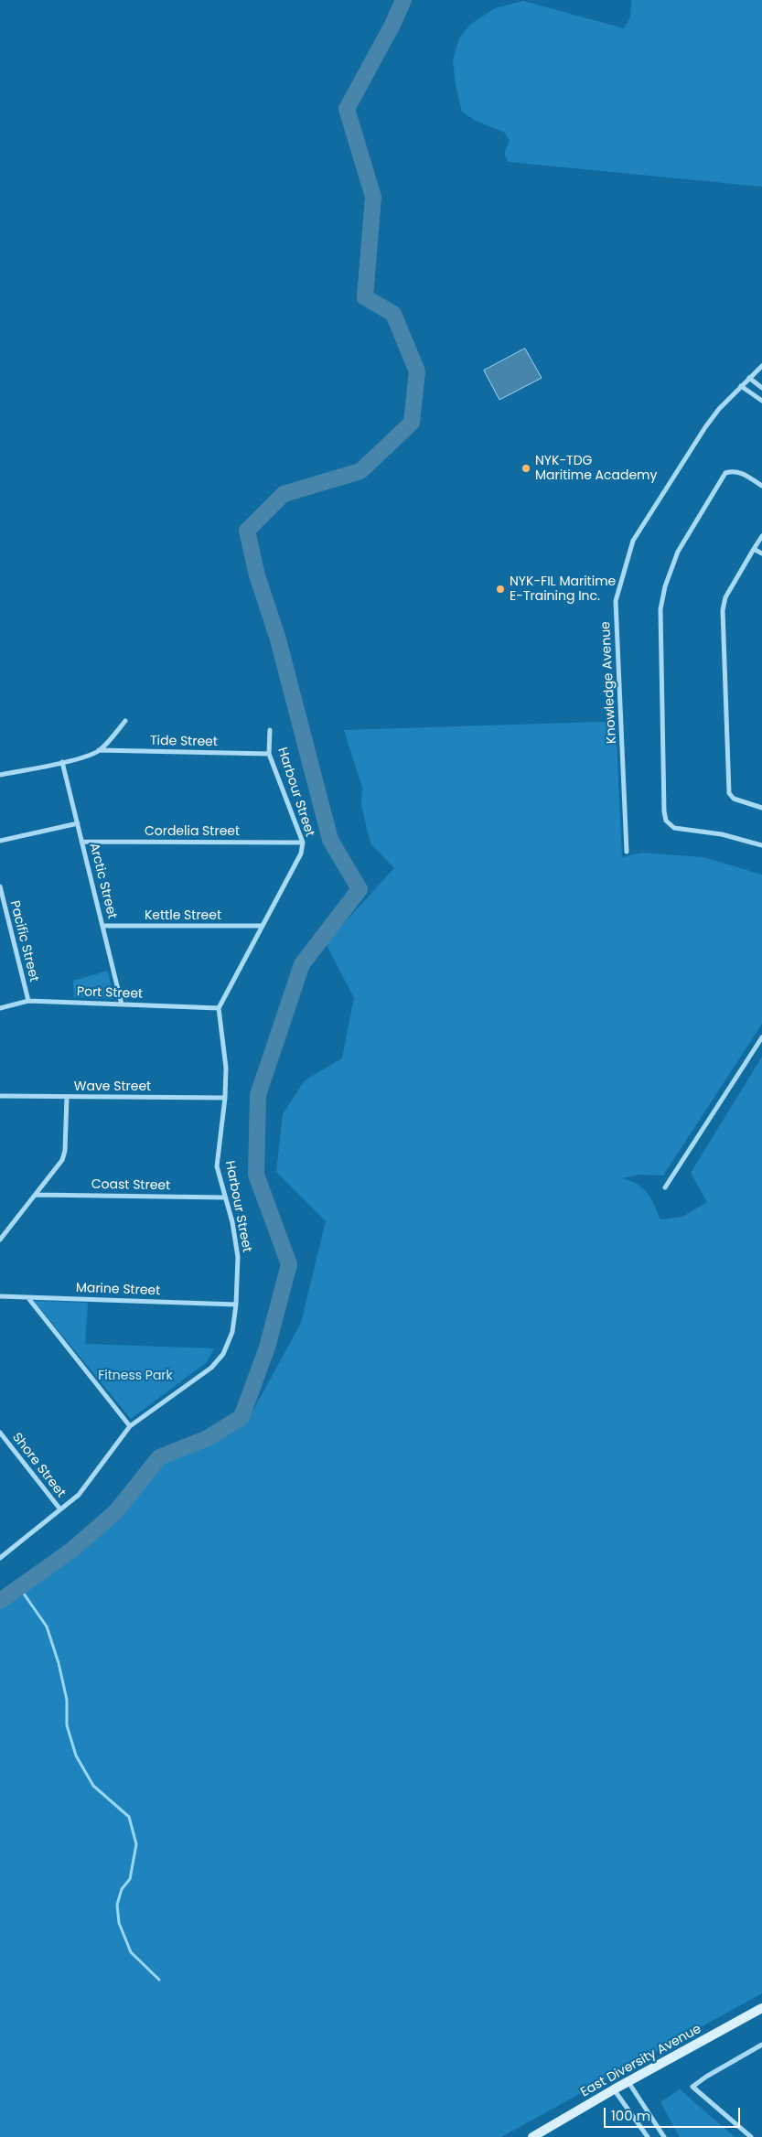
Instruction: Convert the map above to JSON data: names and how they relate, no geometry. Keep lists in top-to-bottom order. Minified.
{"streets":{"street":["Knowledge Avenue","Tide Street","Harbour Street","Cordelia Street","Arctic Street","Kettle Street","Pacific Street","Port Street","Wave Street","Coast Street","Marine Street","Shore Street","East Diversity Avenue"]},"crossings":[["Tide Street","Harbour Street"],["Harbour Street","Cordelia Street"],["Harbour Street","Kettle Street"],["Harbour Street","Port Street"],["Harbour Street","Wave Street"],["Harbour Street","Coast Street"],["Harbour Street","Marine Street"],["Harbour Street","Shore Street"],["Cordelia Street","Arctic Street"],["Arctic Street","Kettle Street"],["Arctic Street","Port Street"],["Pacific Street","Port Street"]],"parks":["Fitness Park"],"places":["NYK-TDG Maritime Academy","NYK-FIL Maritime E-Training Inc."],"scale_bar":"100 m"}
